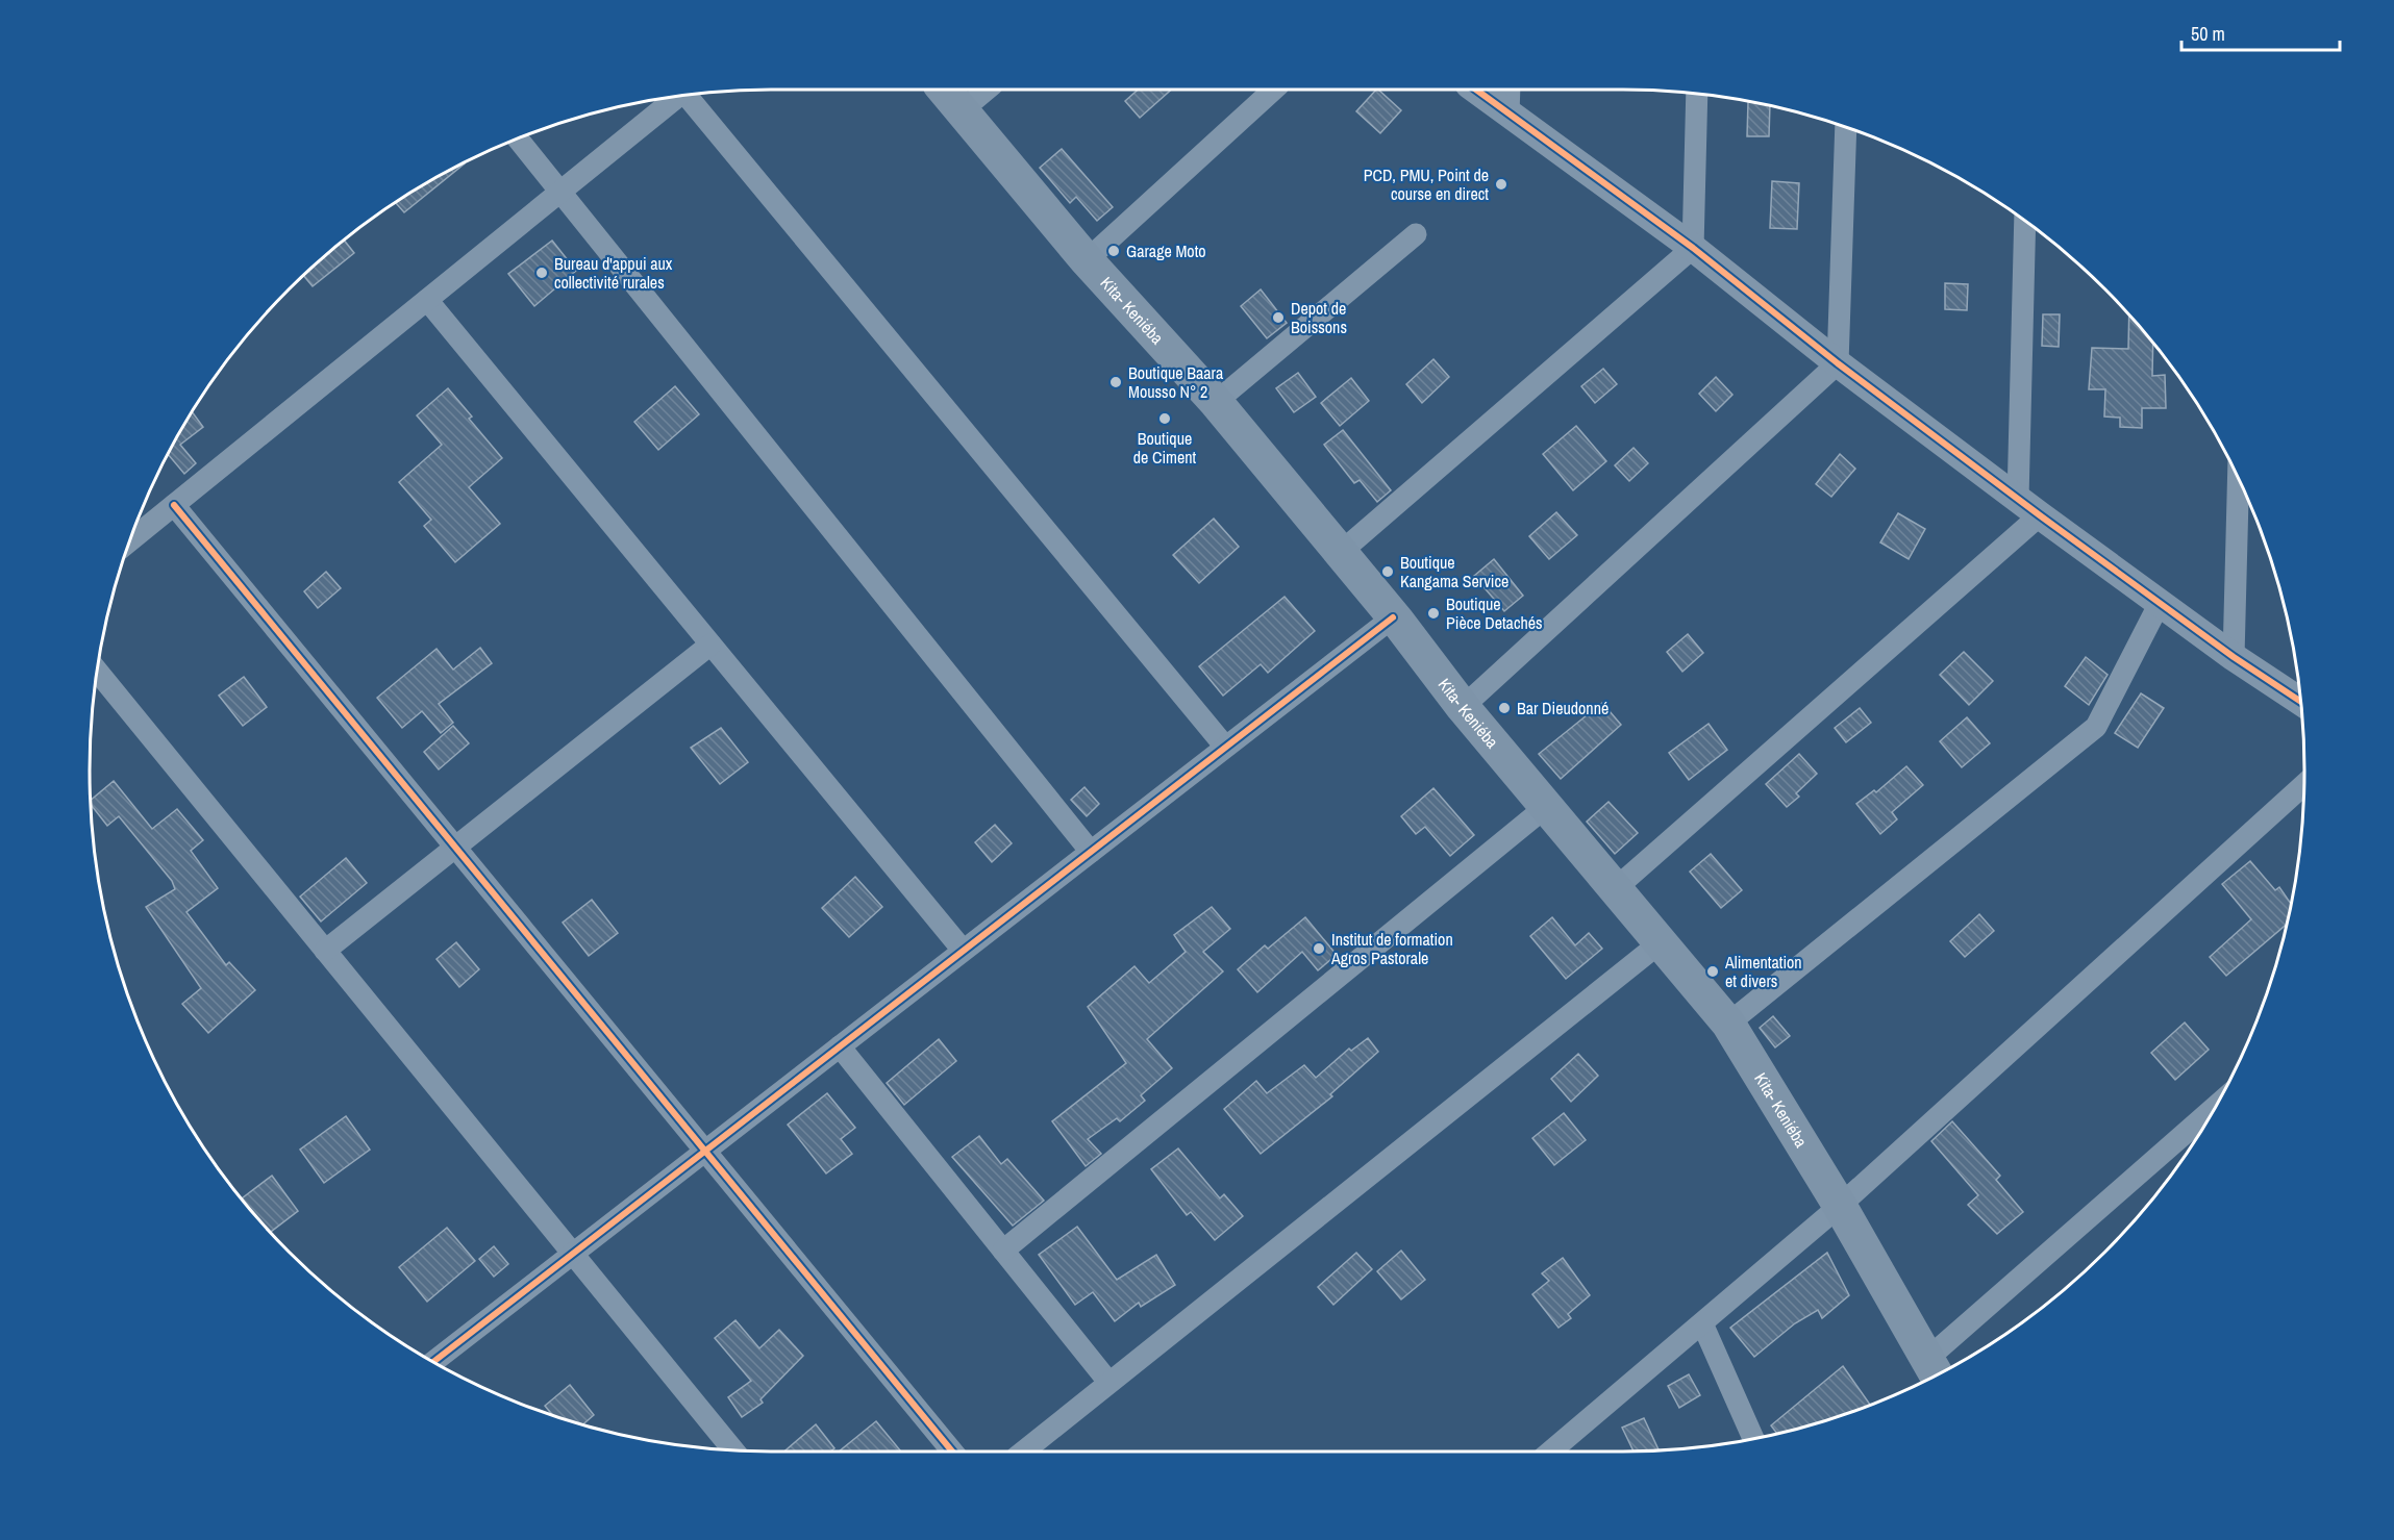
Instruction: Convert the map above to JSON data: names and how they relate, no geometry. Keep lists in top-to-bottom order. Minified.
{"streets":{"main road":["Kita- Keniéba"]},"places":["PCD, PMU, Point de course en direct","Garage Moto","Bureau d'appui aux collectivité rurales","Depot de Boissons","Boutique Baara Mousso N° 2","Boutique de Ciment","Boutique Kangama Service","Boutique Pièce Detachés","Bar Dieudonné","Institut de formation Agros Pastorale","Alimentation et divers"],"scale_bar":"50 m"}
